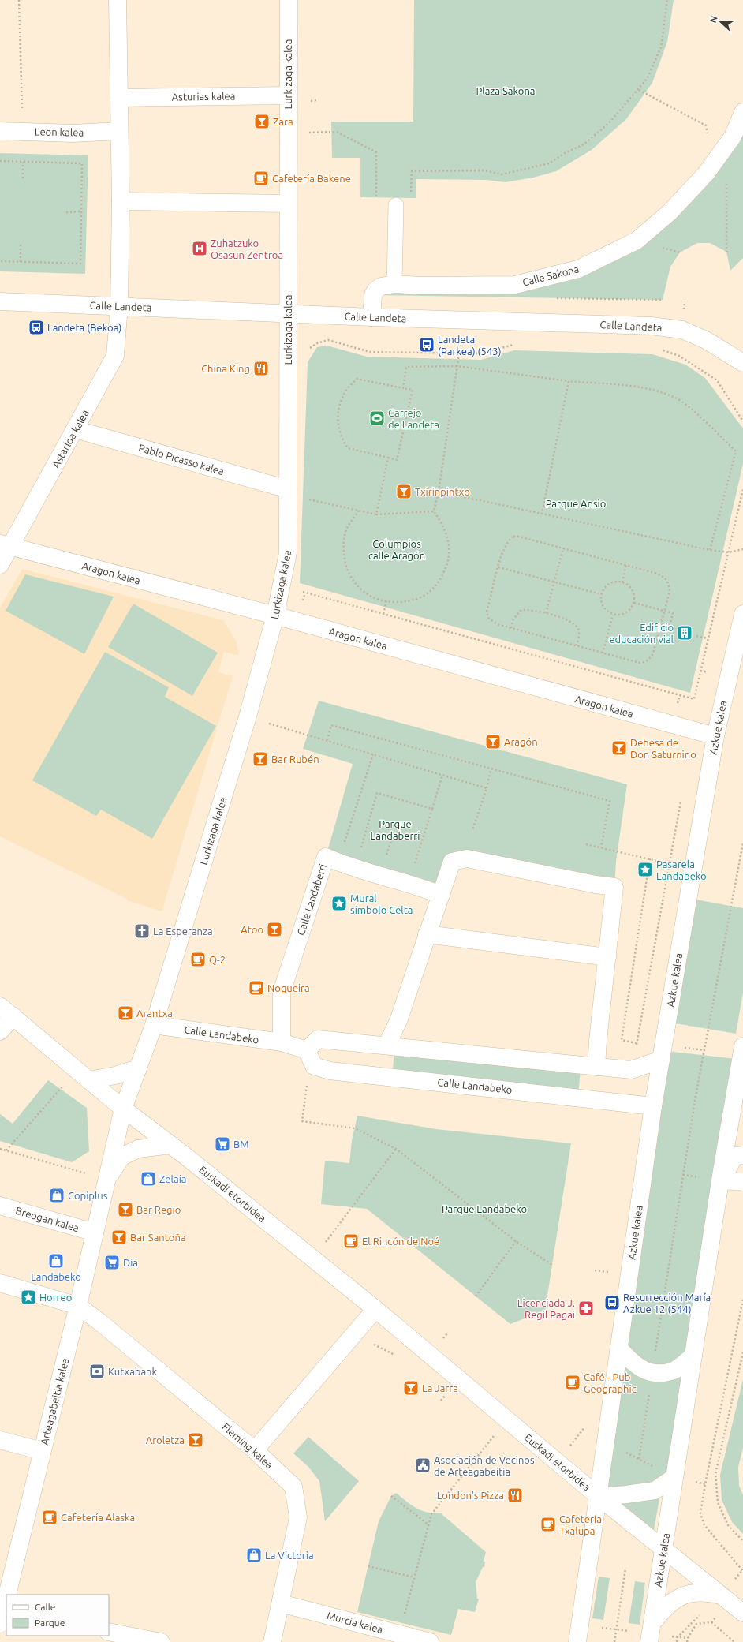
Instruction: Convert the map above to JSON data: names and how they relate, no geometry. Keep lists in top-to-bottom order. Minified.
{"streets":{"street":["Lurkizaga kalea","Asturias kalea","Leon kalea","Calle Sakona","Calle Landeta","Astarloa kalea","Pablo Picasso kalea","Aragon kalea","Azkue kalea","Calle Landaberri","Calle Landabeko","Euskadi etorbidea","Breogan kalea","Arteagabeitia kalea","Fleming kalea","Murcia kalea"]},"crossings":[["Lurkizaga kalea","Asturias kalea"],["Lurkizaga kalea","Calle Landeta"],["Lurkizaga kalea","Pablo Picasso kalea"],["Lurkizaga kalea","Aragon kalea"],["Lurkizaga kalea","Calle Landabeko"],["Lurkizaga kalea","Euskadi etorbidea"],["Lurkizaga kalea","Arteagabeitia kalea"],["Calle Sakona","Calle Landeta"],["Calle Landeta","Astarloa kalea"],["Astarloa kalea","Pablo Picasso kalea"],["Astarloa kalea","Aragon kalea"],["Aragon kalea","Azkue kalea"],["Azkue kalea","Calle Landabeko"],["Azkue kalea","Euskadi etorbidea"],["Calle Landaberri","Calle Landabeko"],["Euskadi etorbidea","Arteagabeitia kalea"],["Breogan kalea","Arteagabeitia kalea"],["Arteagabeitia kalea","Fleming kalea"],["Fleming kalea","Murcia kalea"]],"parks":["Plaza Sakona","Parque Ansio","Columpios calle Aragón","Parque Landaberri","Parque Landabeko"],"places":{"bar":["Zara","Txirinpintxo","Aragón","Dehesa de Don Saturnino","Bar Rubén","Atoo","Arantxa","Bar Regio","Bar Santoña","La Jarra","Aroletza"],"cafe":["Cafetería Bakene","Q-2","Nogueira","El Rincón de Noé","Café - Pub Geographic","Cafetería Alaska","Cafetería Txalupa"],"hospital":["Zuhatzuko Osasun Zentroa"],"bus stop":["Landeta (Bekoa)","Landeta (Parkea) (543)","Resurrección María Azkue 12 (544)"],"restaurant":["China King","London's Pizza"],"sports":["Carrejo de Landeta"],"building":["Edificio educación vial"],"place":["Pasarela Landabeko","Mural símbolo Celta","Horreo"],"church":["La Esperanza"],"supermarket":["BM","Dia"],"shop":["Zelaia","Copiplus","Landabeko","La Victoria"],"pharmacy":["Licenciada J. Regil Pagai"],"bank":["Kutxabank"],"public building":["Asociación de Vecinos de Arteagabeitia"]},"legend":["Calle","Parque"],"north":"left"}
